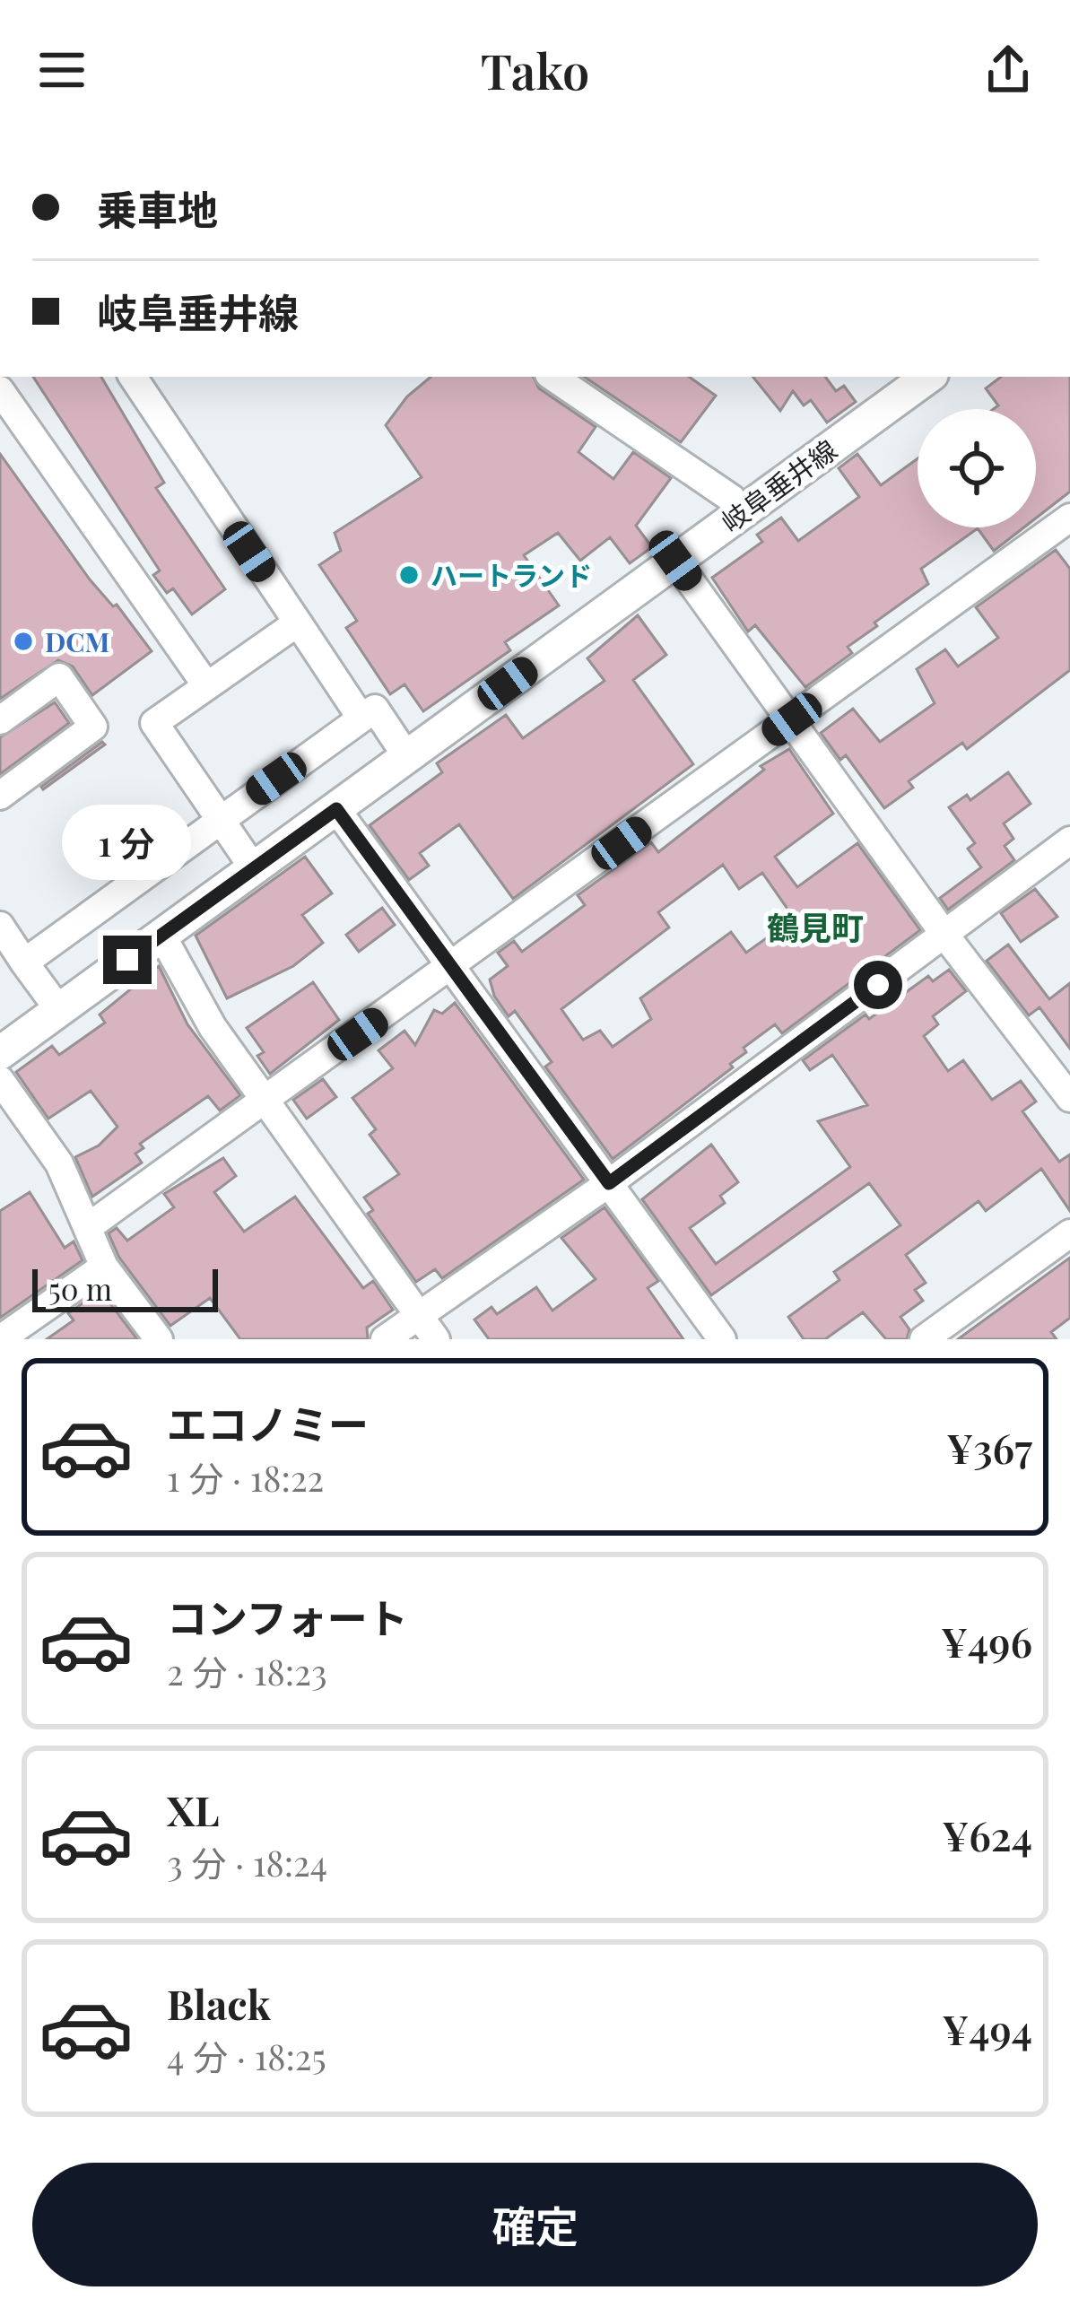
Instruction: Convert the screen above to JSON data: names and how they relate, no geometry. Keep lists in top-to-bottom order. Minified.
{"streets":{"main road":["岐阜垂井線"]},"districts":["鶴見町"],"places":["ハートランド","DCM"],"scale_bar":"50 m","page":{"header":"Tako","banner":["乗車地","岐阜垂井線"],"bubble":"1 分","scale":"50 m","list":[{"name":"エコノミー","note":"1 分 · 18:22","value":"¥367"},{"name":"コンフォート","note":"2 分 · 18:23","value":"¥496"},{"name":"XL","note":"3 分 · 18:24","value":"¥624"},{"name":"Black","note":"4 分 · 18:25","value":"¥494"}],"buttons":"確定"}}
